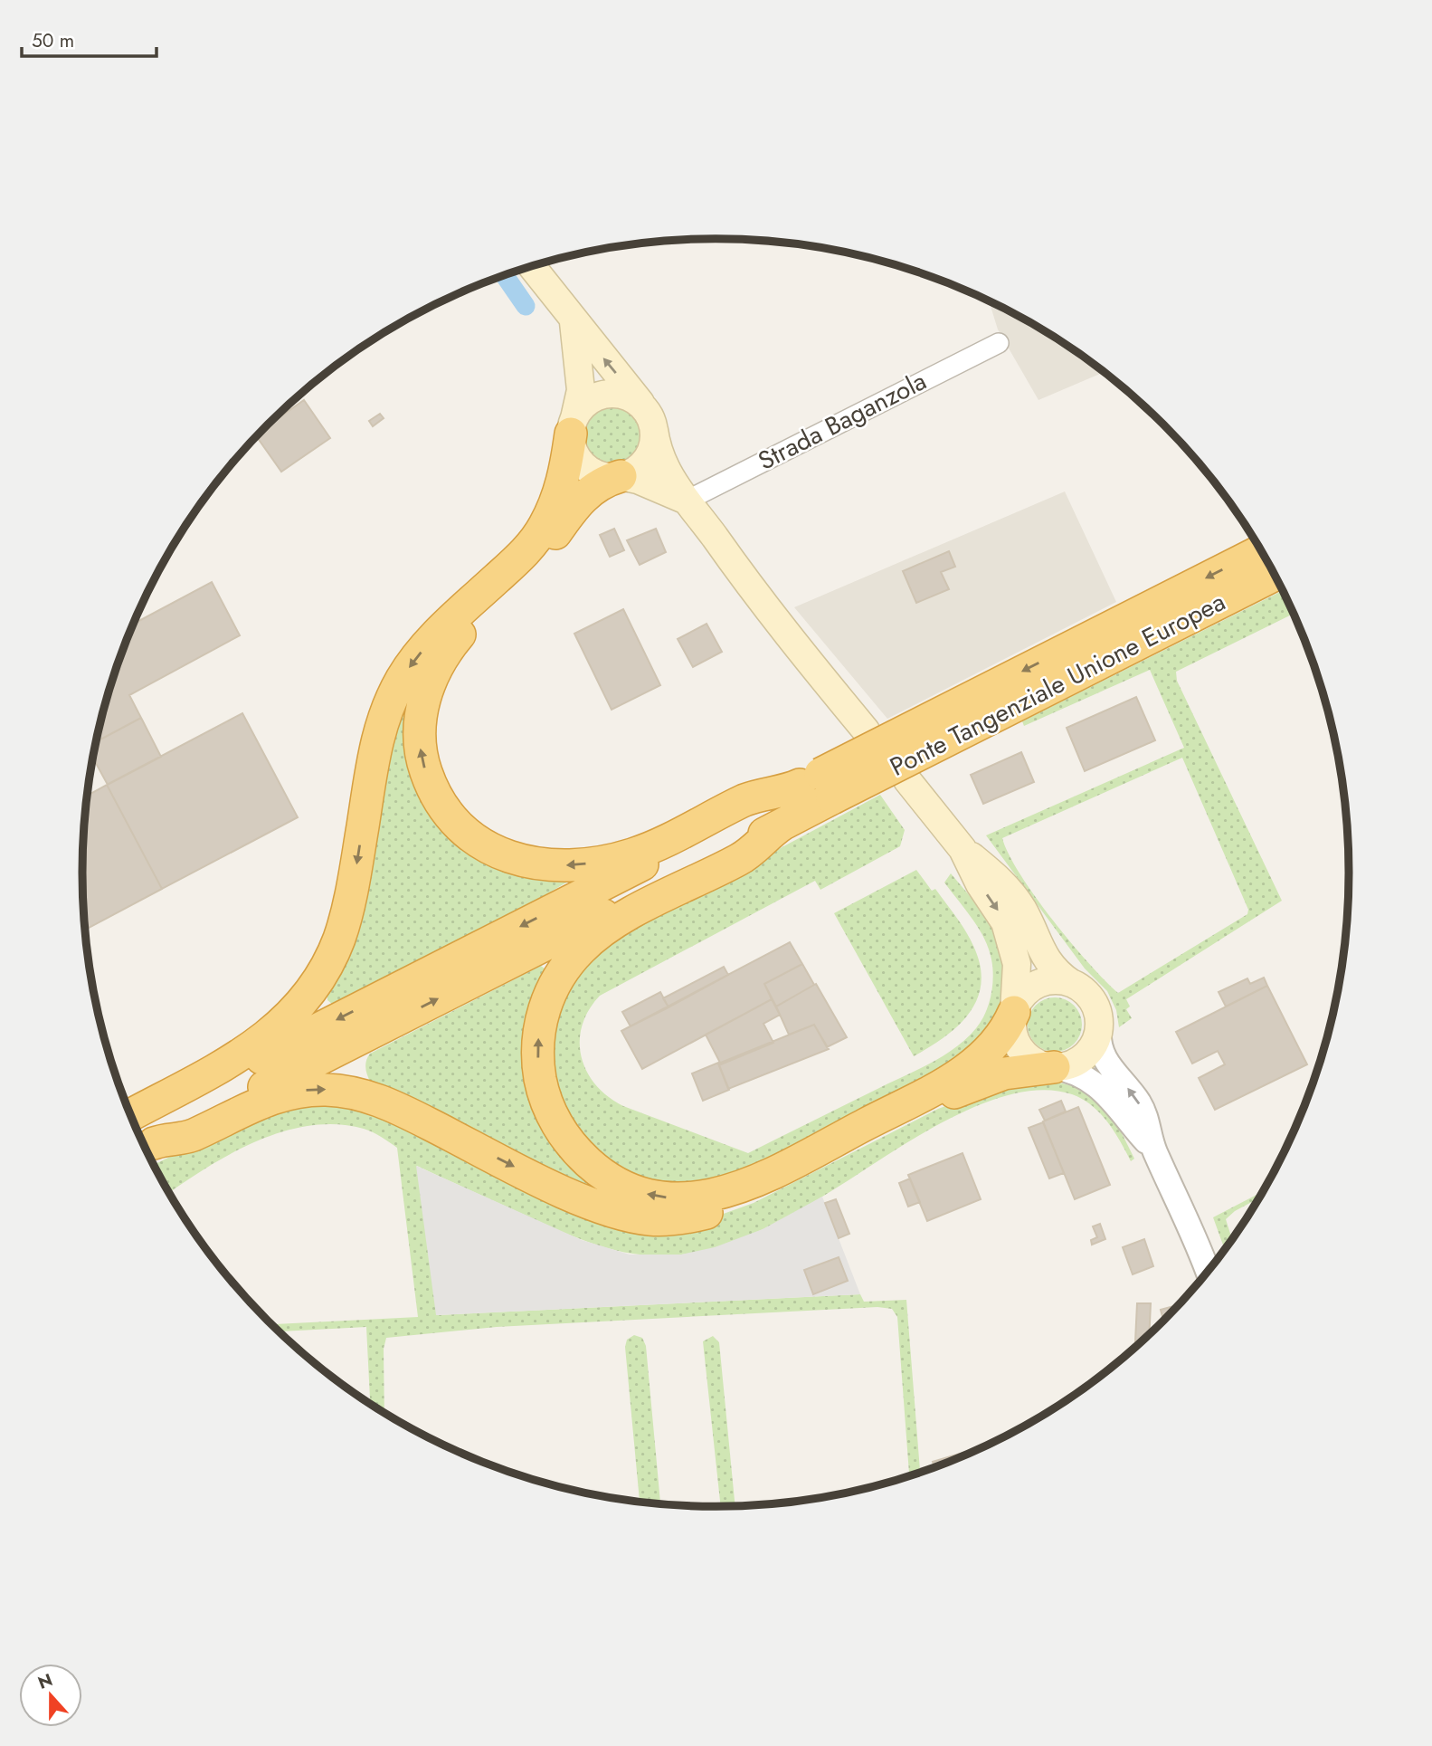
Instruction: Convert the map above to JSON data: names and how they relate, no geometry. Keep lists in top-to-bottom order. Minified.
{"streets":{"highway":["Ponte Tangenziale Unione Europea"],"street":["Strada Baganzola"]},"scale_bar":"50 m","north":"top"}
